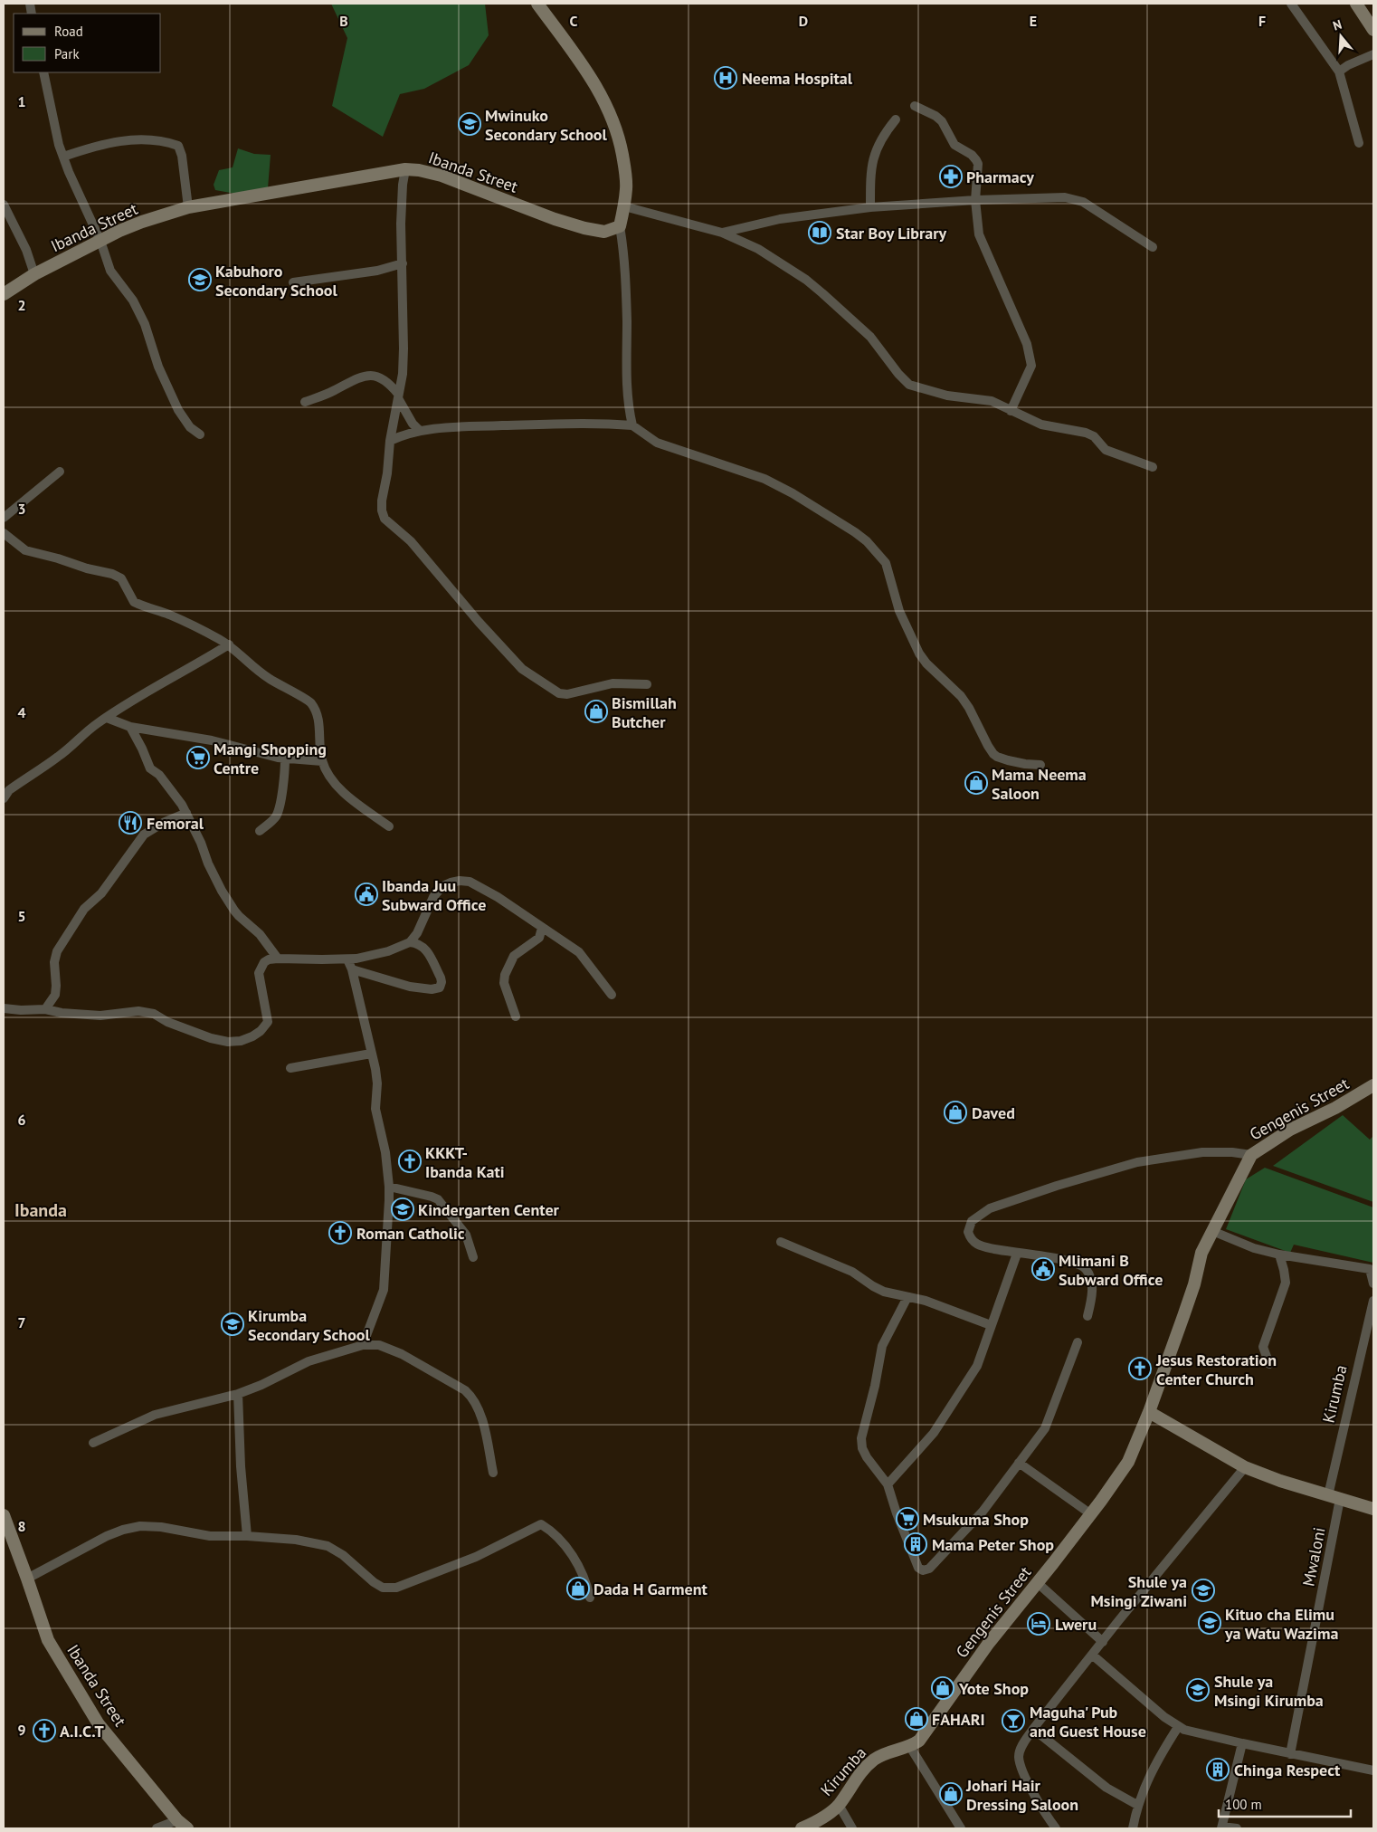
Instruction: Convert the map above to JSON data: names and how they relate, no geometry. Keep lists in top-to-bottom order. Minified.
{"streets":{"street":["Ibanda Street","Gengenis Street","Kirumba","Mwaloni"]},"crossings":[["Gengenis Street","Kirumba"],["Kirumba","Mwaloni"]],"districts":["Ibanda"],"places":{"hospital":["Neema Hospital"],"school or university":["Mwinuko Secondary School","Kabuhoro Secondary School","Kindergarten Center","Kirumba Secondary School","Shule ya Msingi Ziwani","Kituo cha Elimu ya Watu Wazima","Shule ya Msingi Kirumba"],"pharmacy":["Pharmacy"],"library":["Star Boy Library"],"shop":["Bismillah Butcher","Mama Neema Saloon","Daved","Dada H Garment","Yote Shop","FAHARI","Johari Hair Dressing Saloon"],"supermarket":["Mangi Shopping Centre","Msukuma Shop"],"restaurant":["Femoral"],"public building":["Ibanda Juu Subward Office","Mlimani B Subward Office"],"church":["KKKT- Ibanda Kati","Roman Catholic","Jesus Restoration Center Church","A.I.C.T"],"building":["Mama Peter Shop","Chinga Respect"],"hotel":["Lweru"],"bar":["Maguha' Pub and Guest House"]},"legend":["Road","Park"],"scale_bar":"100 m","north":"top","grid":{"columns":["B","C","D","E","F"],"rows":["1","2","3","4","5","6","7","8","9"]}}
